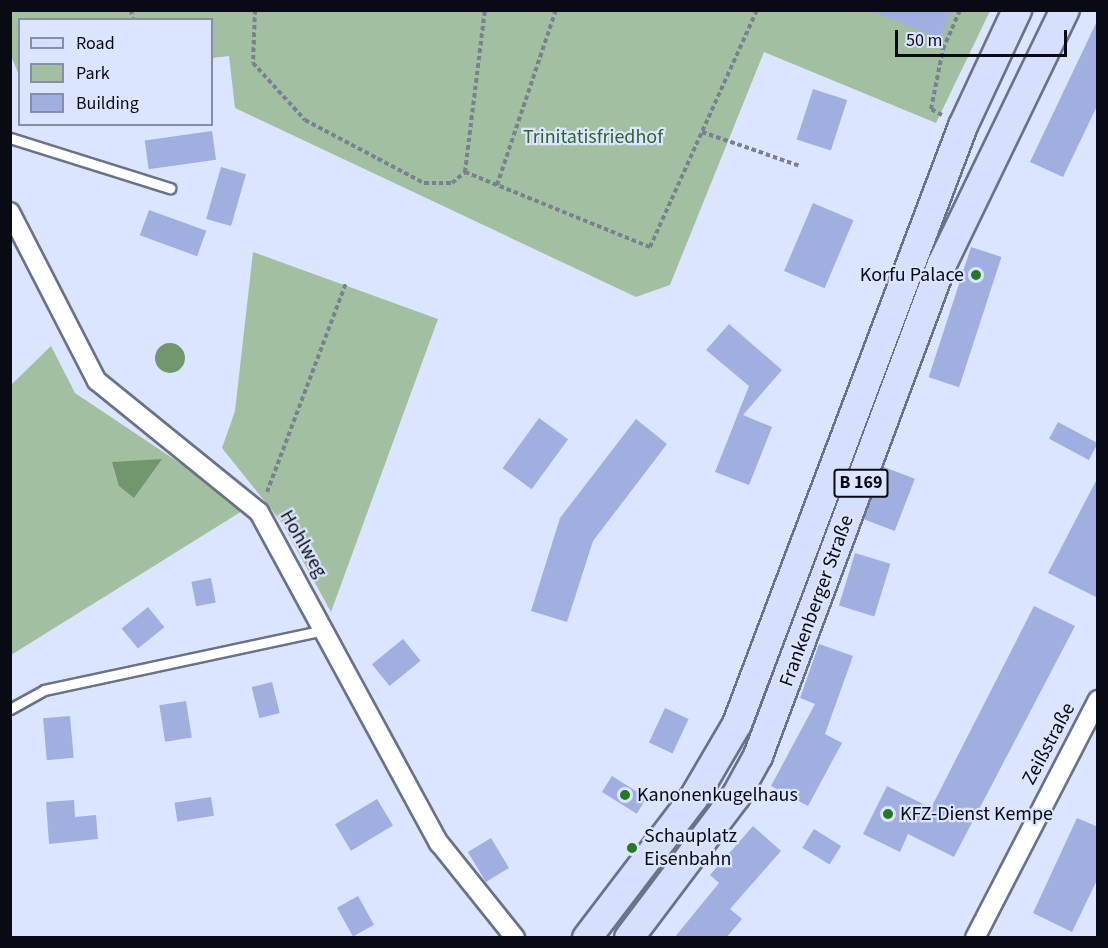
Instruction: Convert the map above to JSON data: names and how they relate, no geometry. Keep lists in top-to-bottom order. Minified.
{"streets":{"main road":["B 169","Frankenberger Straße"],"street":["Hohlweg","Zeißstraße"]},"parks":["Trinitatisfriedhof"],"places":["Korfu Palace","Kanonenkugelhaus","KFZ-Dienst Kempe","Schauplatz Eisenbahn"],"legend":["Road","Park","Building"],"scale_bar":"50 m"}
